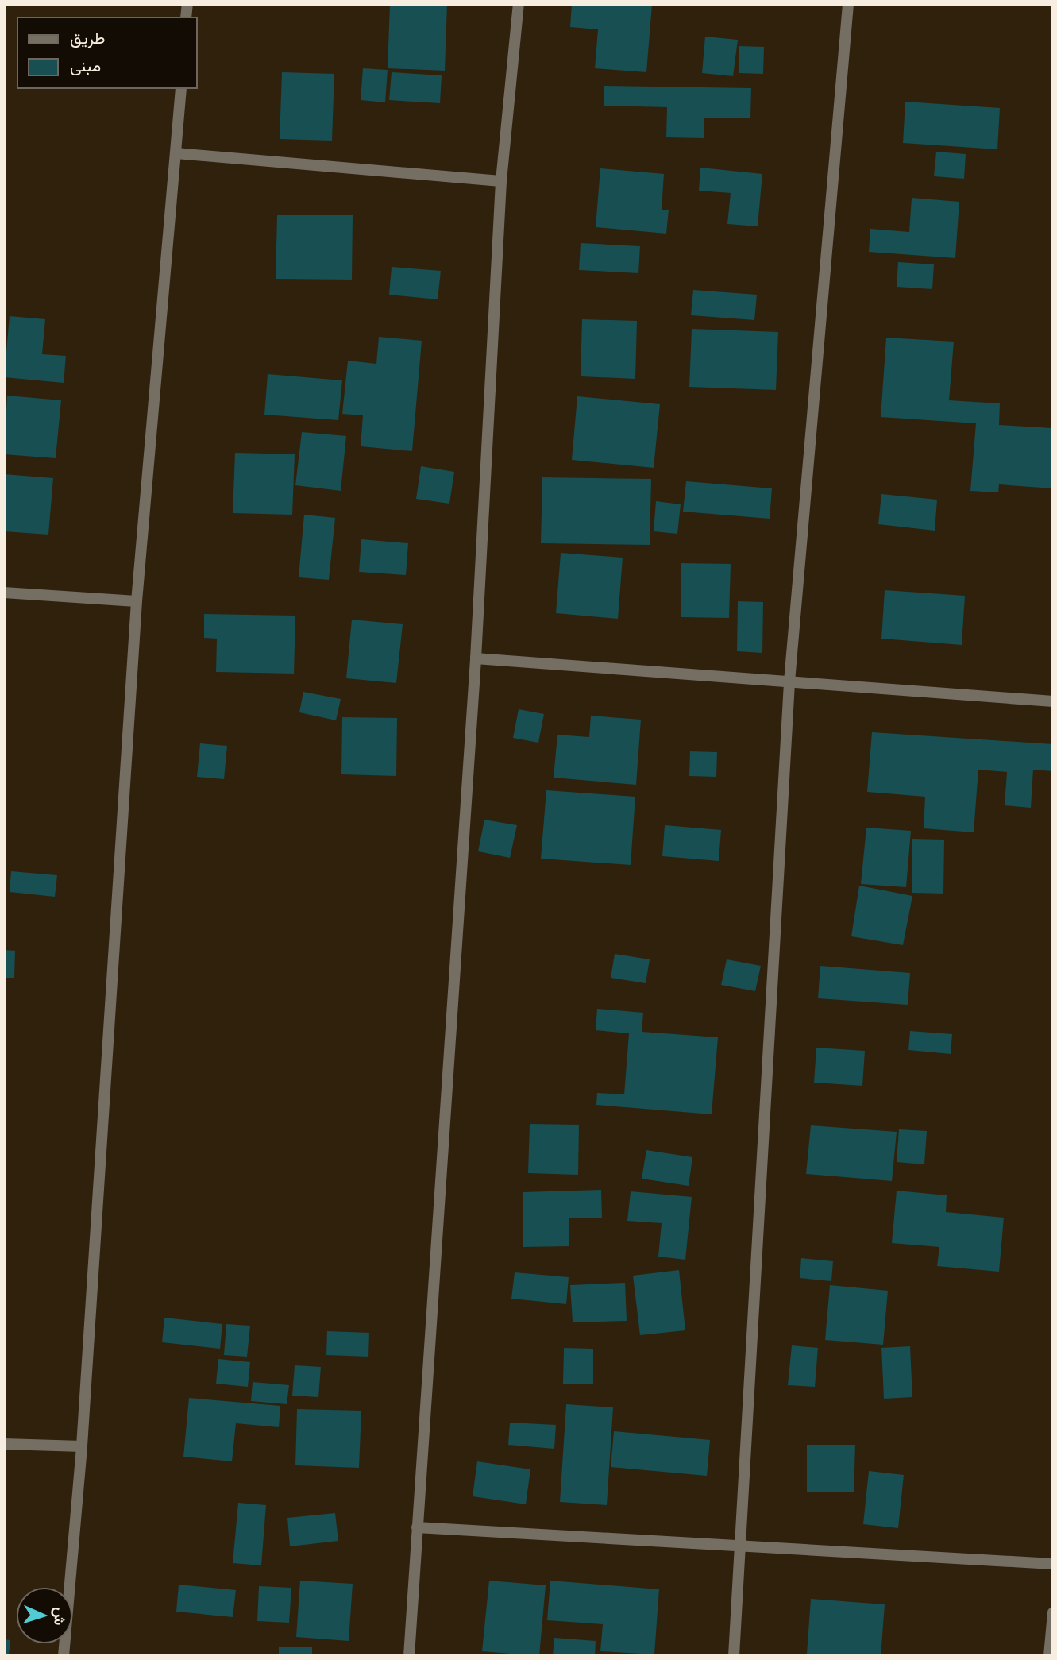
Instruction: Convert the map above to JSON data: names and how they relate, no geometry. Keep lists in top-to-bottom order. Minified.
{"legend":["طريق","مبنى"],"north":"right"}
